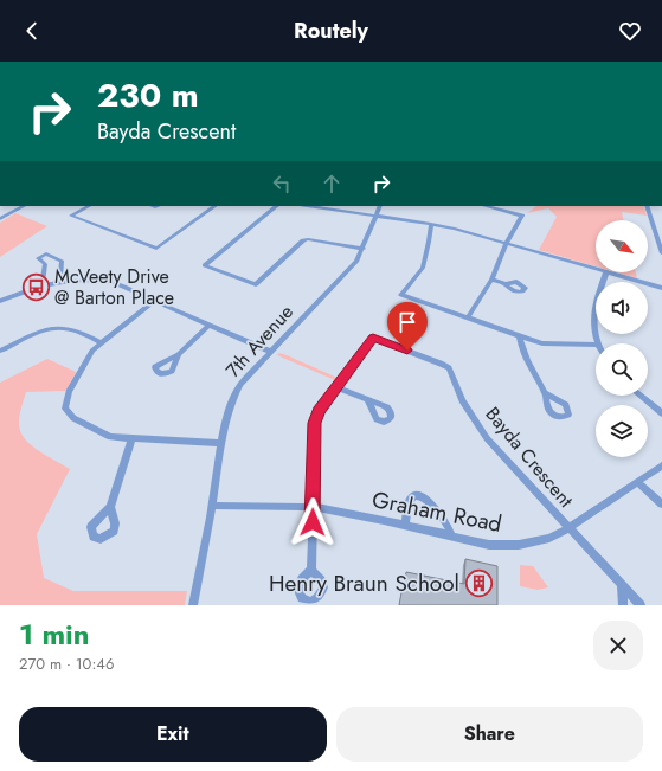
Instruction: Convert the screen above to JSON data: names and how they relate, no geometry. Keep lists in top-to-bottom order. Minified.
{"streets":{"street":["7th Avenue","Bayda Crescent","Graham Road"]},"crossings":[["7th Avenue","Graham Road"],["Bayda Crescent","Graham Road"]],"places":{"bus stop":["McVeety Drive @ Barton Place"],"building":["Henry Braun School"]},"north":"bottom right","page":{"header":"Routely","turn":["230 m","Bayda Crescent"],"heading":["1 min","270 m · 10:46"],"buttons":["Exit","Share"]}}
